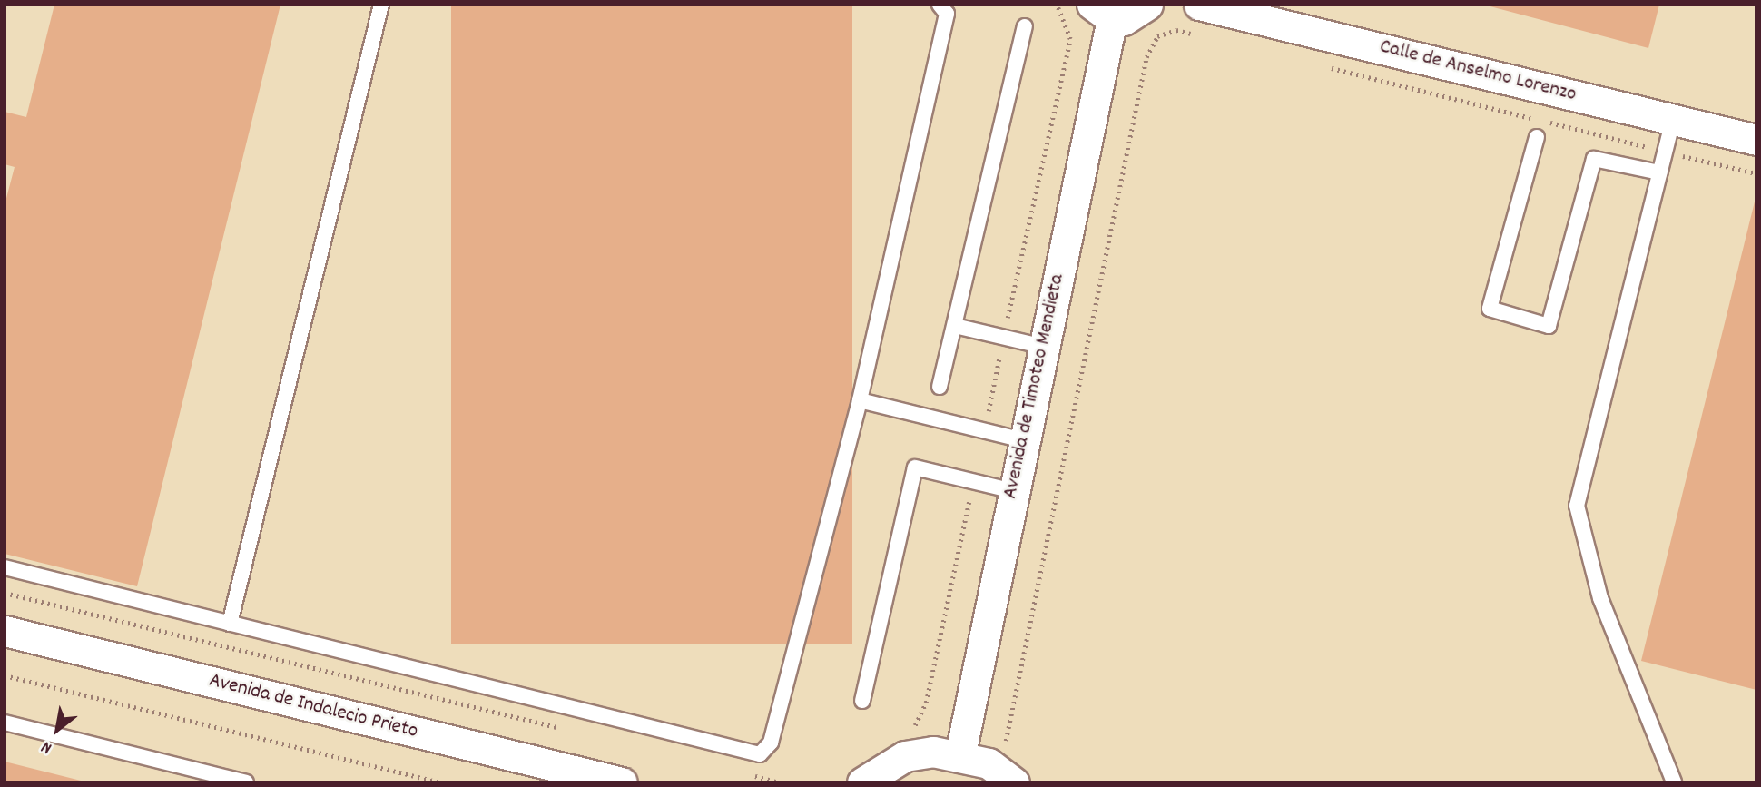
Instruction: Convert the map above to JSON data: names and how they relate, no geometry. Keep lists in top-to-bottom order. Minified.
{"streets":{"street":["Calle de Anselmo Lorenzo","Avenida de Timoteo Mendieta","Avenida de Indalecio Prieto"]},"north":"bottom left"}
